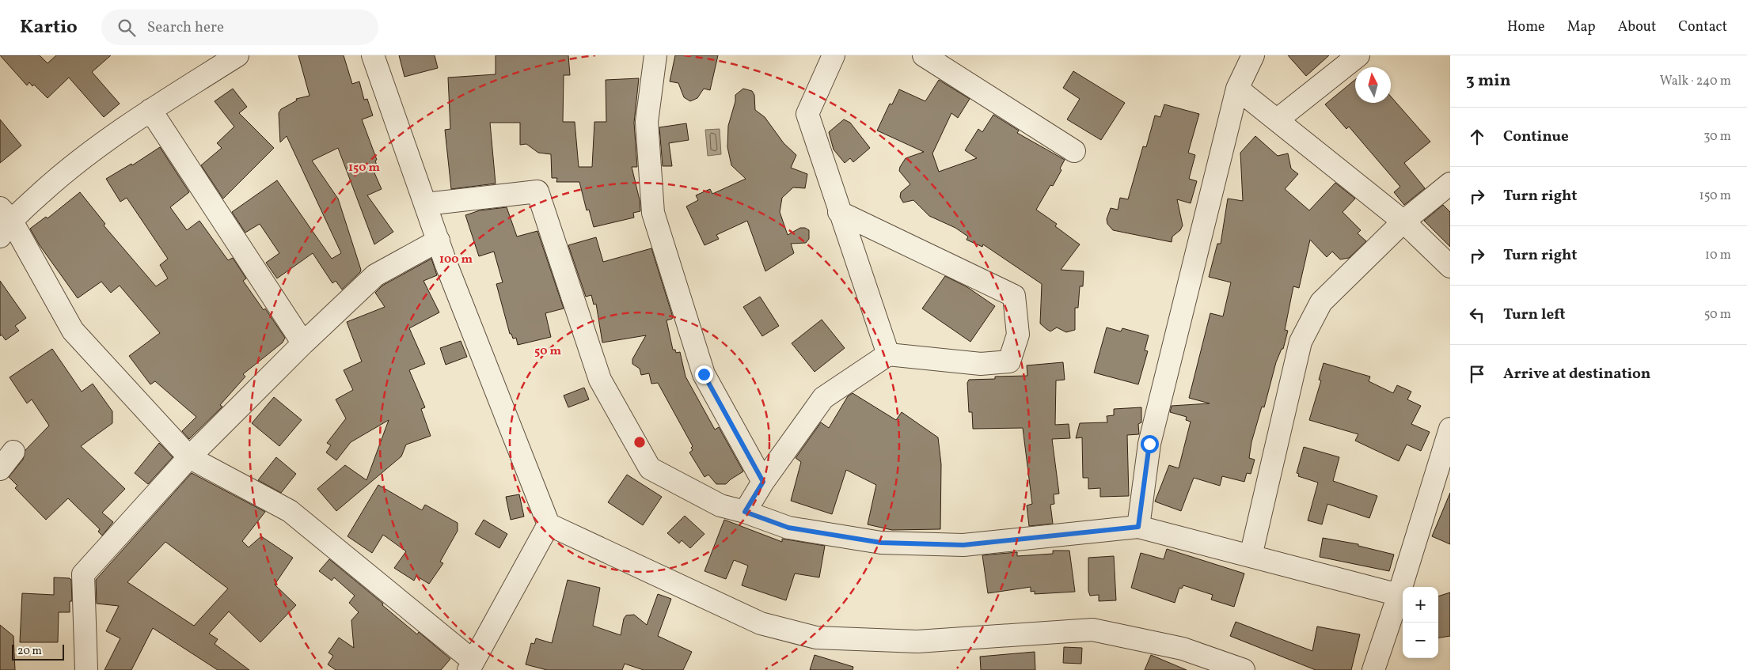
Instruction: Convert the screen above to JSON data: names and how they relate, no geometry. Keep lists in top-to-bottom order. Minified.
{"scale_bar":"20 m","north":"top","page":{"header":"Kartio","search":"Search here","nav":["Home","Map","About","Contact"],"heading":["3 min","Walk · 240 m"],"list":[["Continue","30 m"],["Turn right","150 m"],["Turn right","10 m"],["Turn left","50 m"],"Arrive at destination"],"map_buttons":["+","−"],"scale":"20 m"},"rings":["150 m","100 m","50 m"]}
